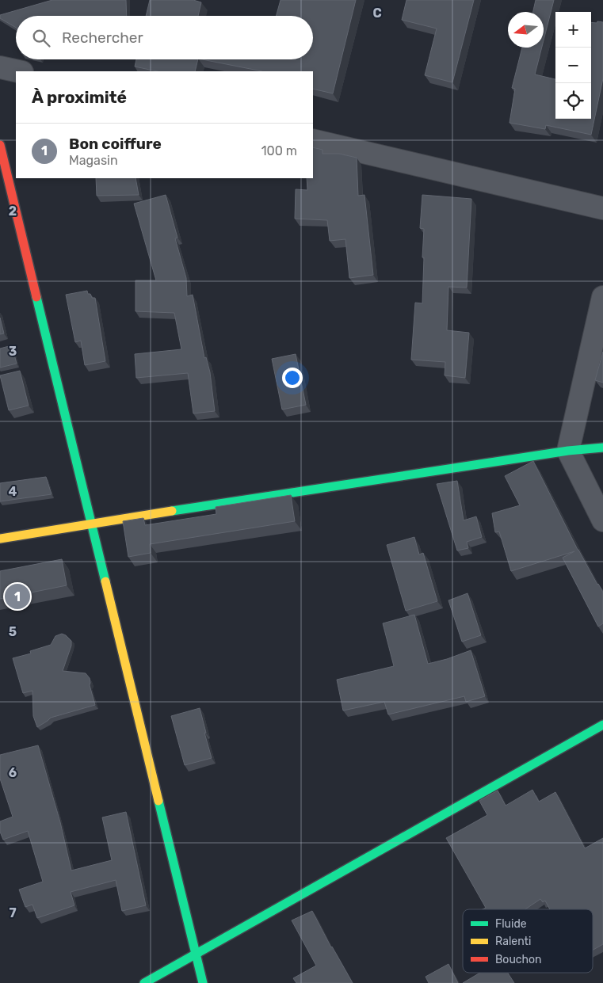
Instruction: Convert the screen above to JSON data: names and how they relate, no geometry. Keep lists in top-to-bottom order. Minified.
{"legend":["Fluide","Ralenti","Bouchon"],"north":"left","page":{"map_buttons":["+","−"],"search":"Rechercher","heading":"À proximité","list":[{"mark":"1","name":"Bon coiffure","note":"Magasin","value":"100 m"}],"pins":"1"},"grid":{"columns":["C"],"rows":["2","3","4","5","6","7"]}}
